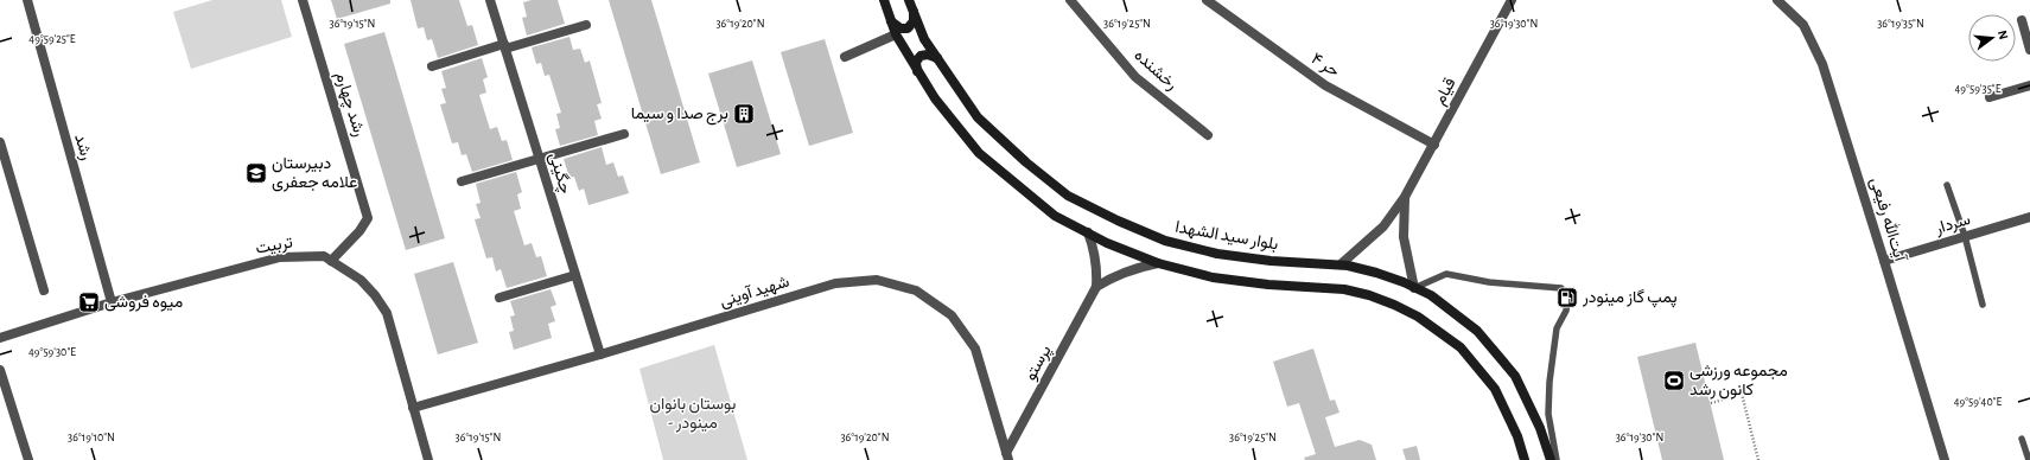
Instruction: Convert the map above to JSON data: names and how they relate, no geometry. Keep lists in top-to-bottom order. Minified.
{"streets":{"main road":["بلوار سید الشهدا"],"street":["حر ۴","رخشنده","قیام","رشد چهارم","رشد","چگینی","آیت‌الله رفیعی","سردار","تربیت","شهید آوینی","پرستو"]},"crossings":[["حر ۴","قیام"],["قیام","بلوار سید الشهدا"],["رشد چهارم","تربیت"],["رشد","تربیت"],["چگینی","شهید آوینی"],["آیت‌الله رفیعی","سردار"],["تربیت","شهید آوینی"],["شهید آوینی","پرستو"]],"parks":["بوستان بانوان - مینودر"],"places":{"building":["برج صدا و سیما"],"school or university":["دبیرستان علامه جعفری"],"fuel station":["پمپ گاز مینودر"],"supermarket":["میوه فروشی"],"sports":["مجموعه ورزشی کانون رشد"]},"north":"right","coordinates":["36°19'15\"N","36°19'20\"N","36°19'25\"N","36°19'30\"N","36°19'35\"N","49°59'25\"E","49°59'35\"E","49°59'30\"E","49°59'40\"E","36°19'10\"N"]}
